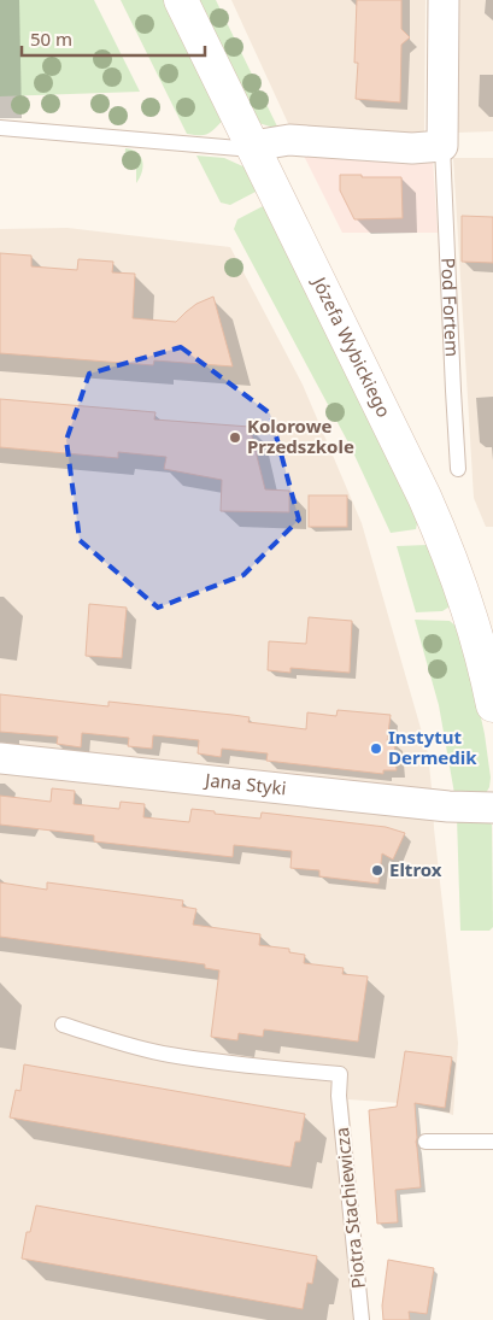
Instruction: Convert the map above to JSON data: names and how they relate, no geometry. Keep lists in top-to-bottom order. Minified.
{"streets":{"street":["Pod Fortem","Józefa Wybickiego","Jana Styki"],"lane":["Piotra Stachiewicza"]},"places":["Kolorowe Przedszkole","Instytut Dermedik","Eltrox"],"scale_bar":"50 m"}
